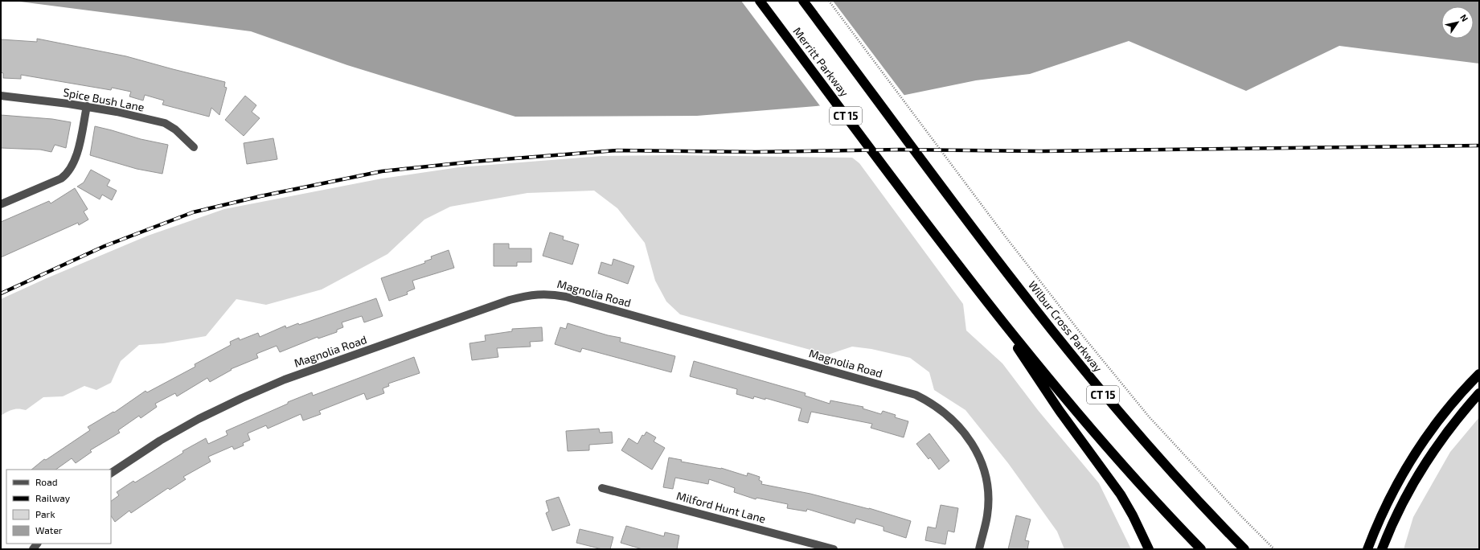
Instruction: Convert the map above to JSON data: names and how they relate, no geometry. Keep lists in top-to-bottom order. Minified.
{"streets":{"highway":["Merritt Parkway","CT 15","Wilbur Cross Parkway"],"street":["Spice Bush Lane","Magnolia Road","Milford Hunt Lane"]},"crossings":[["Merritt Parkway","CT 15"],["Merritt Parkway","Wilbur Cross Parkway"]],"legend":["Road","Railway","Park","Water"],"north":"top right"}
